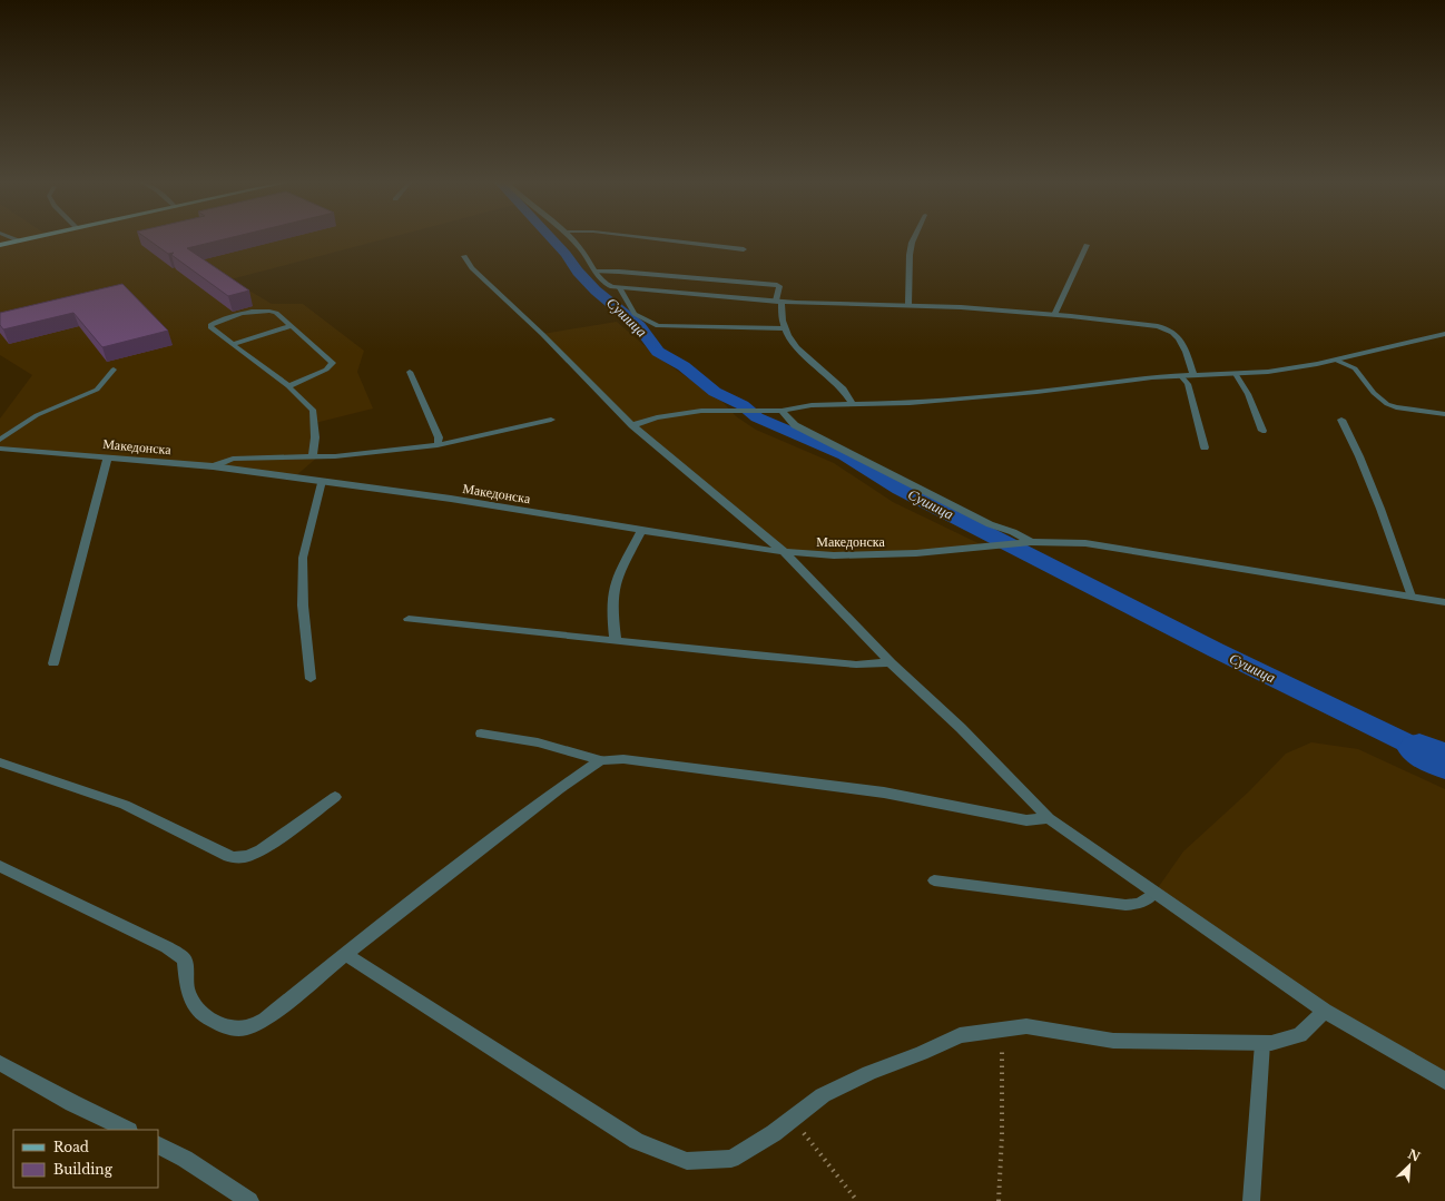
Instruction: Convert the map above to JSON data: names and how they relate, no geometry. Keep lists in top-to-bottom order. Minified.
{"streets":{"street":["Македонска"]},"water":["Сушица"],"legend":["Road","Building"],"north":"top right"}
